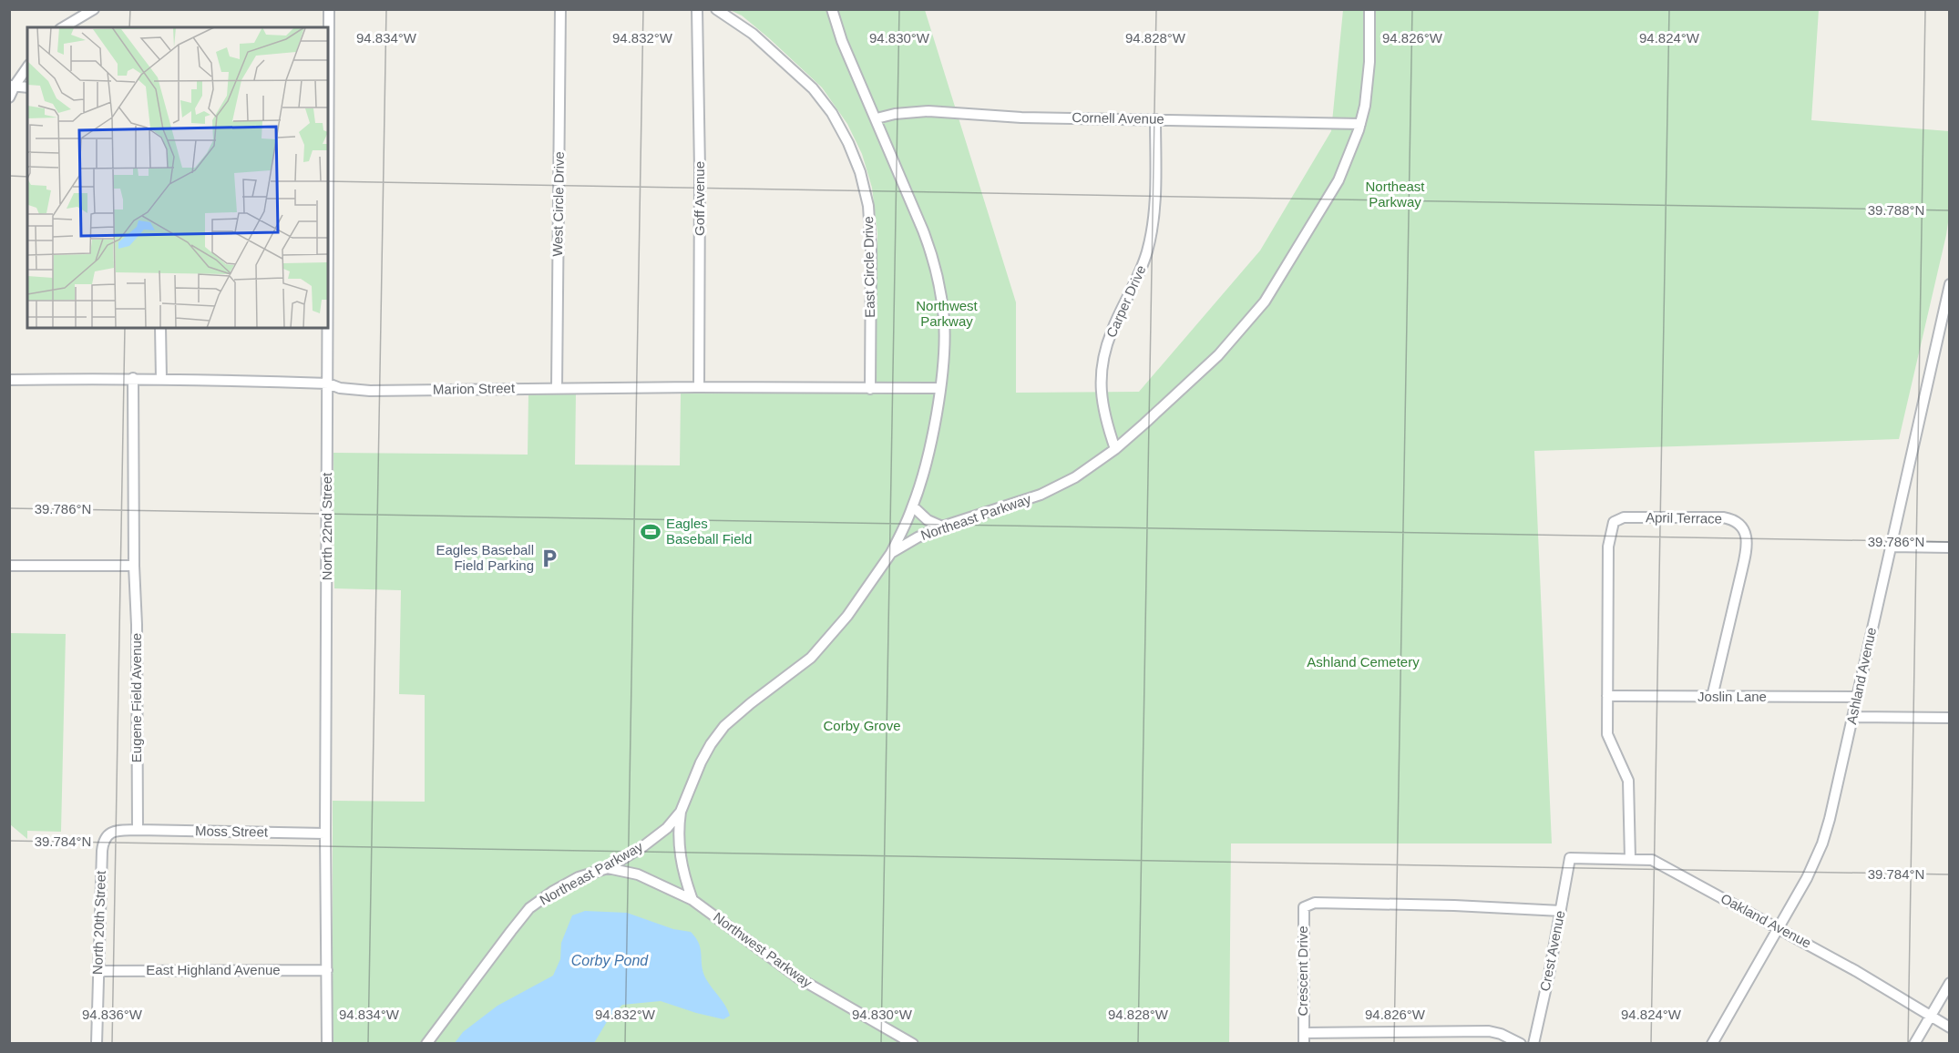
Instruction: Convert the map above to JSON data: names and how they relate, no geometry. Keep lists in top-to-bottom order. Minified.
{"streets":{"street":["Cornell Avenue","Goff Avenue","West Circle Drive","East Circle Drive","Carper Drive","Marion Street","Northeast Parkway","April Terrace","North 22nd Street","Ashland Avenue","Joslin Lane","Eugene Field Avenue","Moss Street","Oakland Avenue","North 20th Street","Northwest Parkway","Crest Avenue","East Highland Avenue","Crescent Drive"]},"crossings":[["Cornell Avenue","Carper Drive"],["Cornell Avenue","Northeast Parkway"],["Goff Avenue","Marion Street"],["West Circle Drive","Marion Street"],["East Circle Drive","Marion Street"],["Carper Drive","Northeast Parkway"],["Marion Street","North 22nd Street"],["Marion Street","Eugene Field Avenue"],["Northeast Parkway","Northwest Parkway"],["April Terrace","Joslin Lane"],["North 22nd Street","Moss Street"],["North 22nd Street","East Highland Avenue"],["Ashland Avenue","Joslin Lane"],["Ashland Avenue","Oakland Avenue"],["Eugene Field Avenue","Moss Street"],["Eugene Field Avenue","North 20th Street"],["Moss Street","North 20th Street"],["Oakland Avenue","Crest Avenue"],["North 20th Street","East Highland Avenue"],["Crest Avenue","Crescent Drive"]],"water":["Corby Pond"],"parks":["Northeast Parkway","Northwest Parkway","Ashland Cemetery","Corby Grove"],"places":{"sports":["Eagles Baseball Field"],"parking":["Eagles Baseball Field Parking"]},"coordinates":["94.834°W","94.832°W","94.830°W","94.828°W","94.826°W","94.824°W","39.788°N","39.786°N","39.784°N","94.836°W"]}
